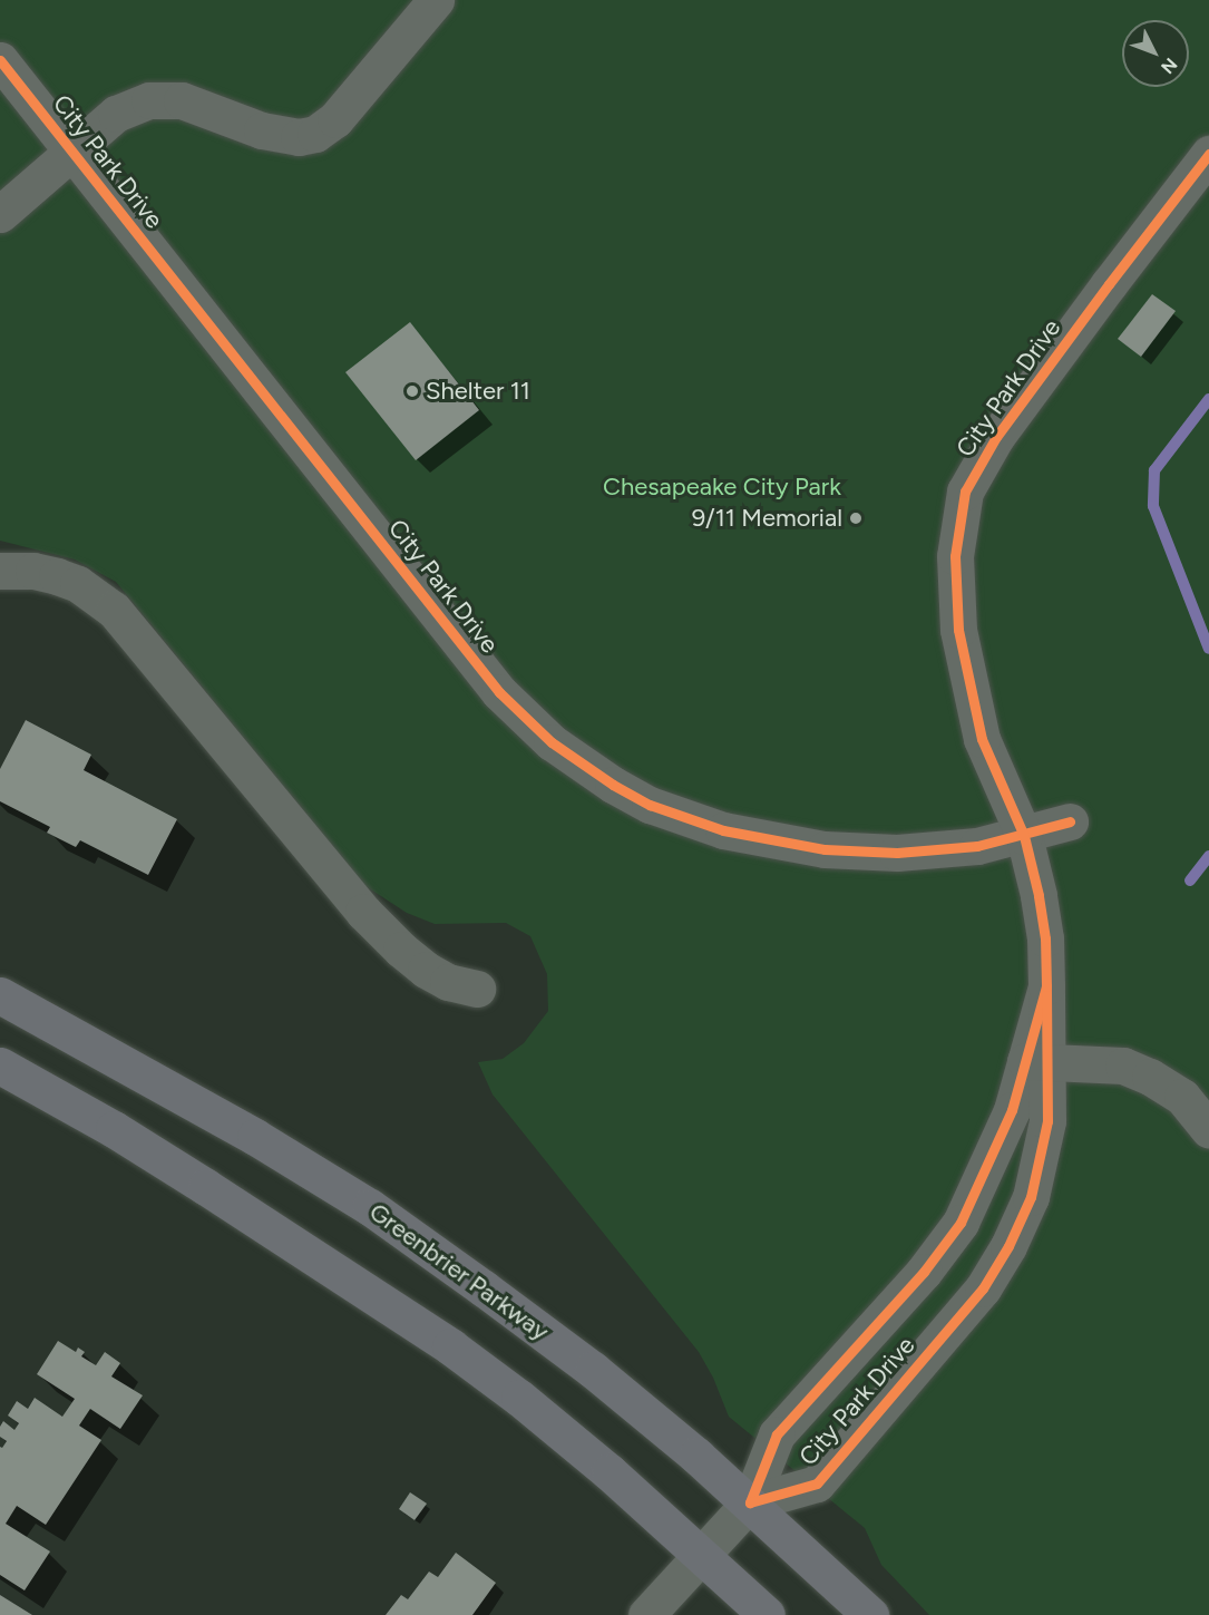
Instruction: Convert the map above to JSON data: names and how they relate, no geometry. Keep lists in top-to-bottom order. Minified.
{"streets":{"main road":["Greenbrier Parkway"],"street":["City Park Drive"]},"crossings":[["City Park Drive","Greenbrier Parkway"]],"parks":["Chesapeake City Park"],"places":["Shelter 11","9/11 Memorial"],"north":"bottom right"}
